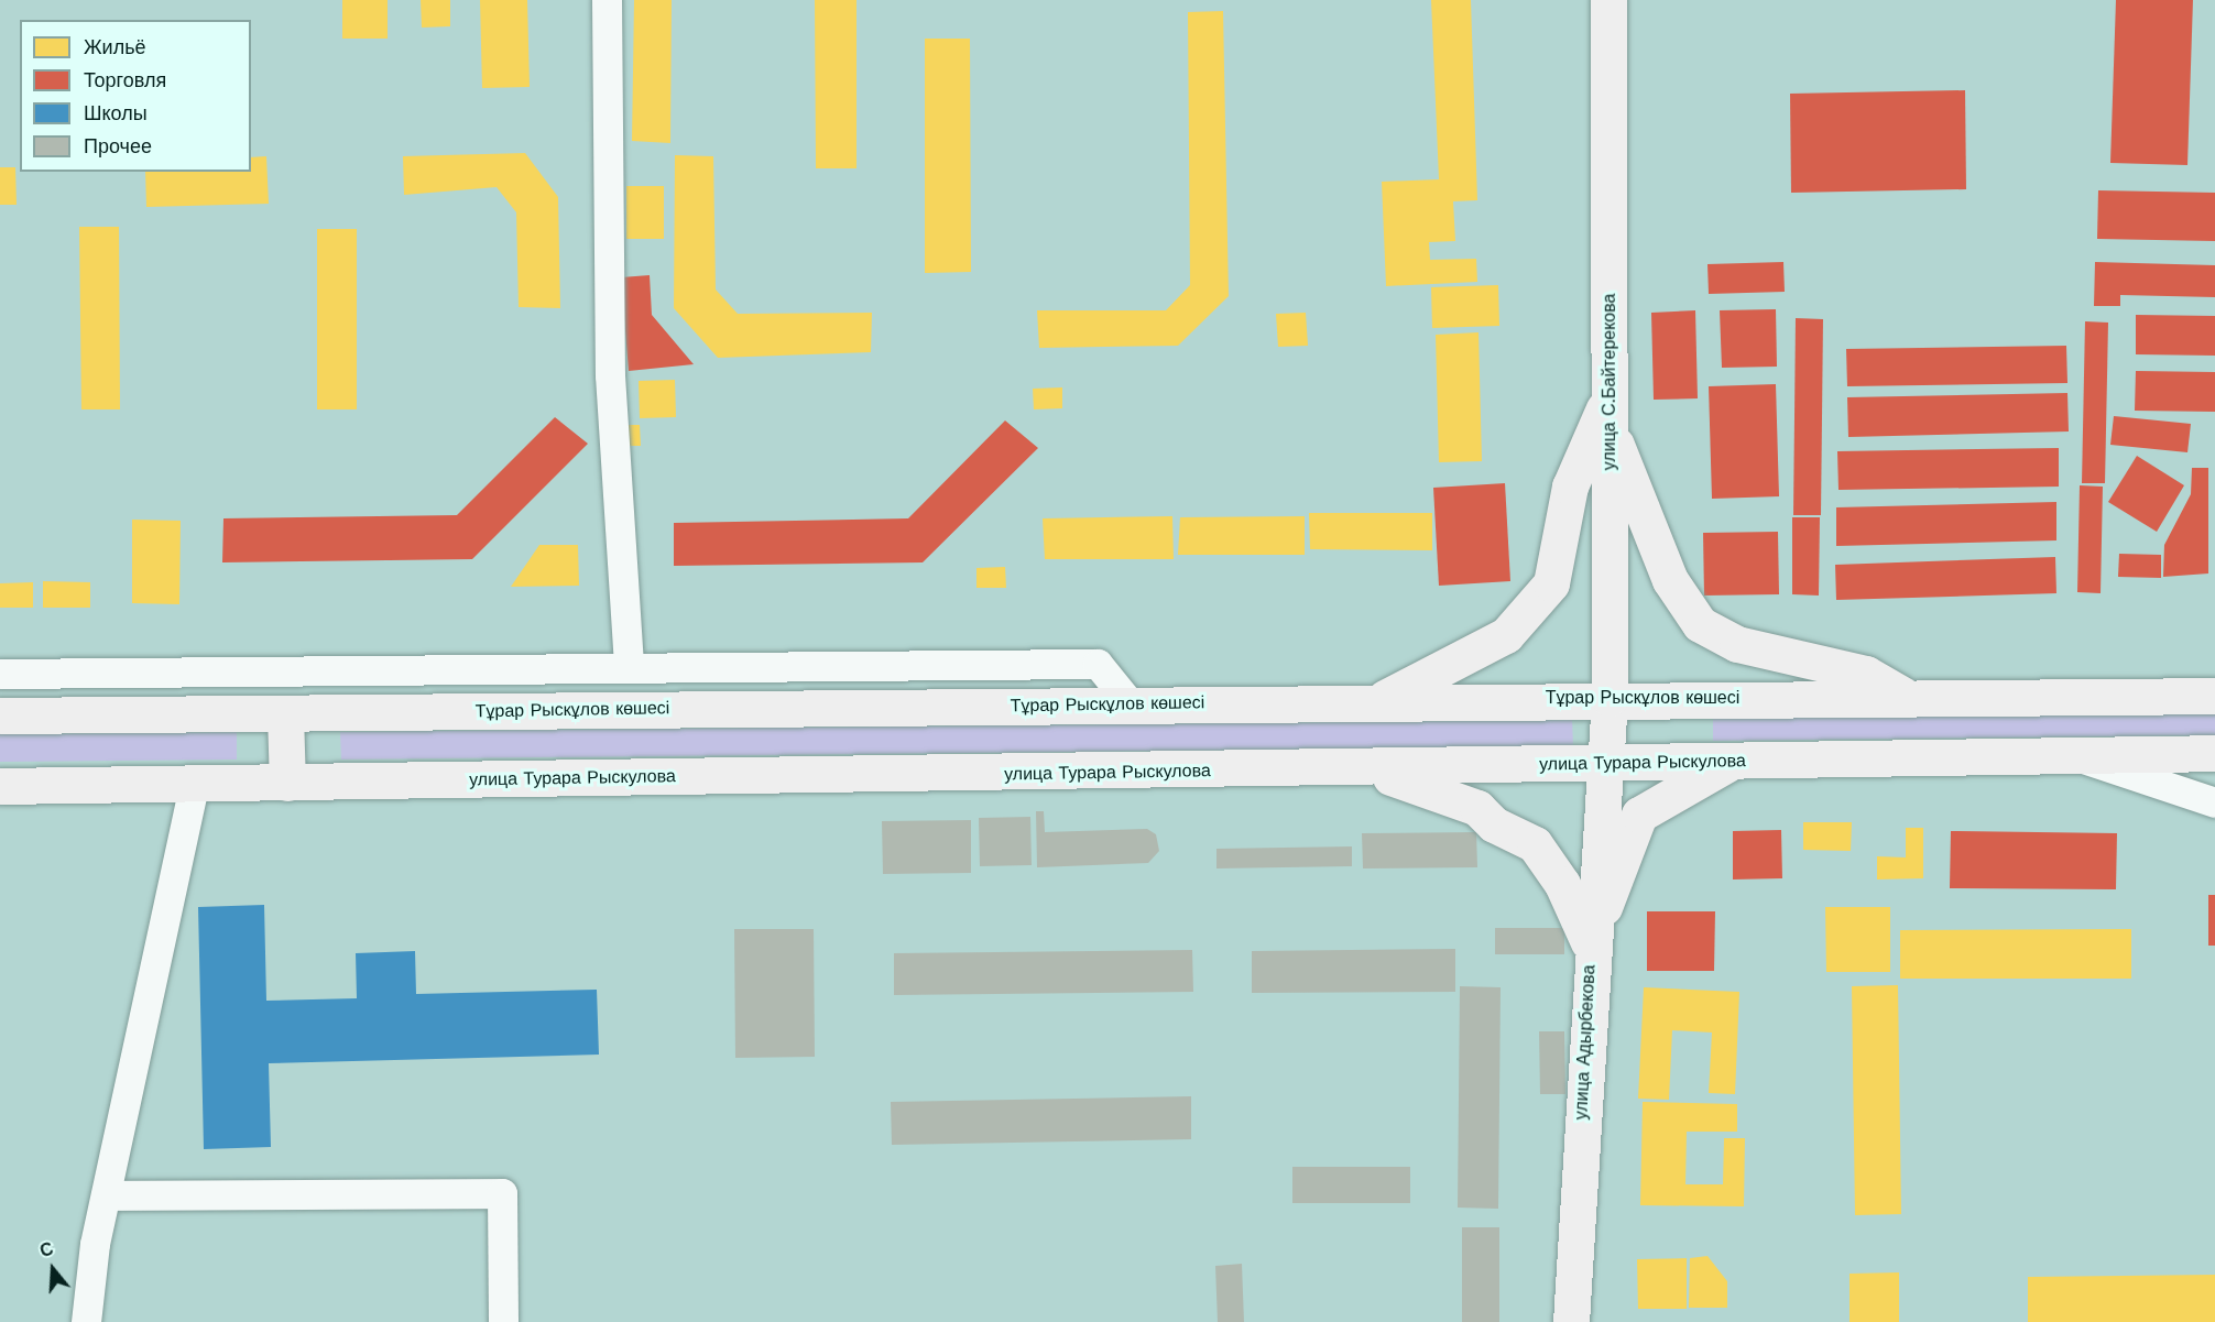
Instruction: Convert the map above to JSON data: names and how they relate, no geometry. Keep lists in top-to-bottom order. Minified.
{"streets":{"main road":["улица С.Байтерекова","Тұрар Рыскұлов көшесі","улица Турара Рыскулова","улица Адырбекова"]},"crossings":[["улица С.Байтерекова","Тұрар Рыскұлов көшесі"],["улица С.Байтерекова","улица Турара Рыскулова"],["улица С.Байтерекова","улица Адырбекова"],["улица Турара Рыскулова","улица Адырбекова"]],"legend":["Жильё","Торговля","Школы","Прочее"],"north":"top"}
